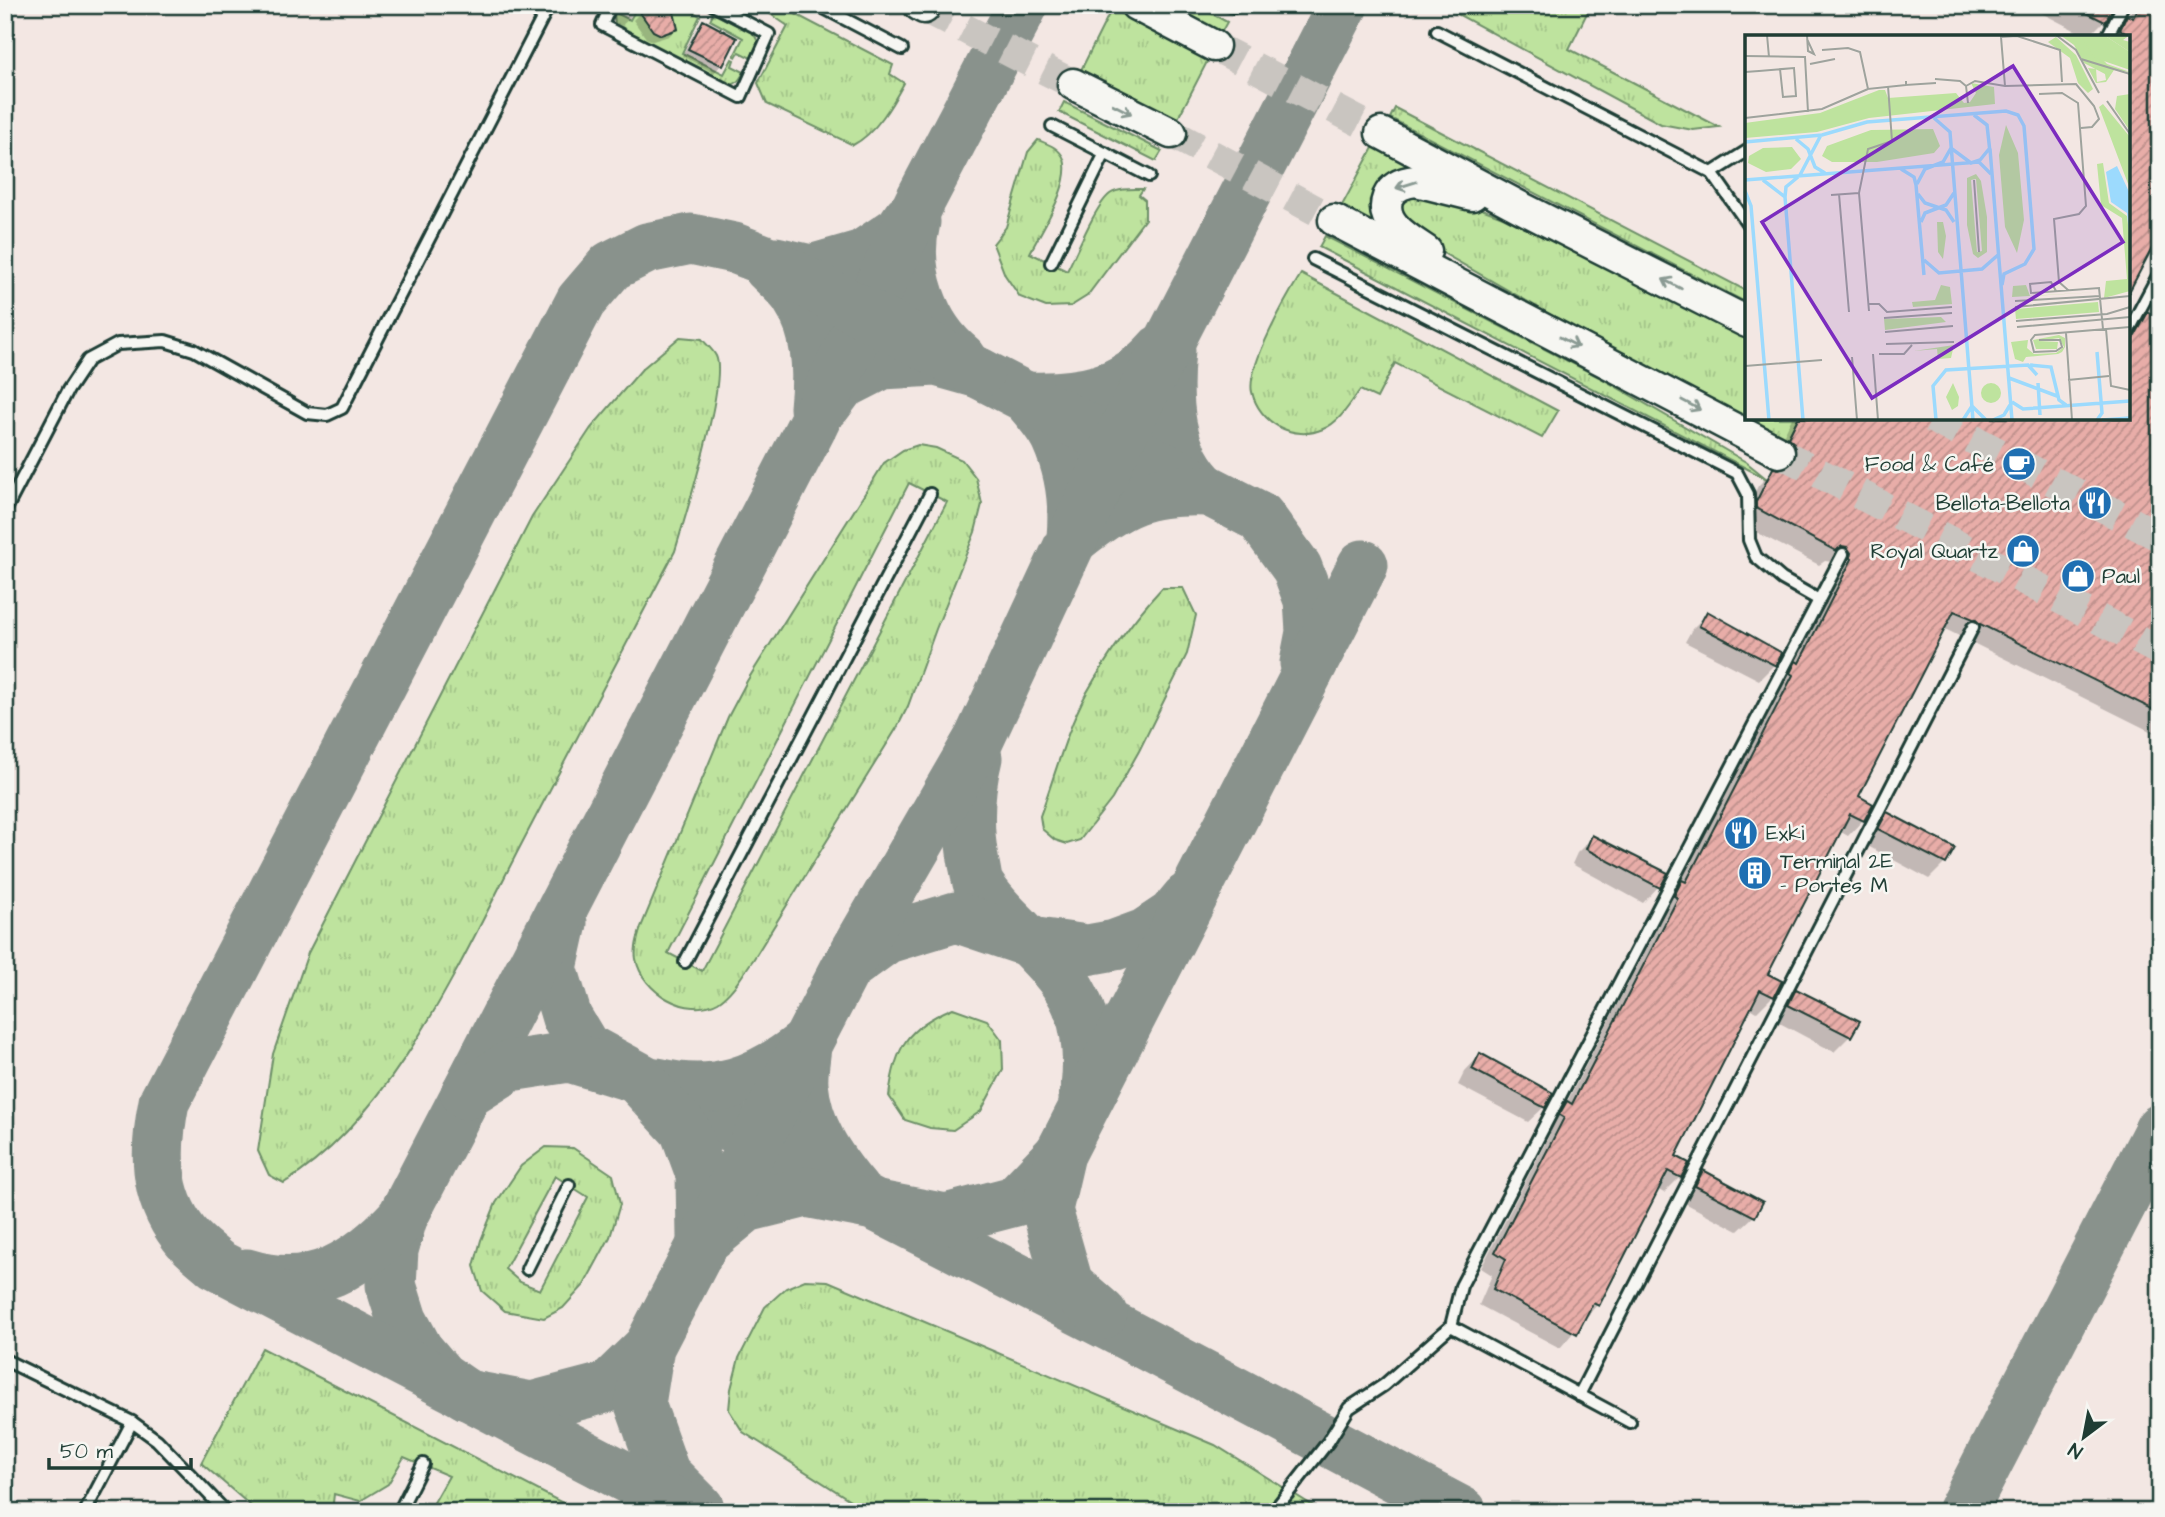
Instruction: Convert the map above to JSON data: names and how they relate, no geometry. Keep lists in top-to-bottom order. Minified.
{"places":{"cafe":["Food & Café"],"restaurant":["Bellota-Bellota","Exki"],"shop":["Royal Quartz","Paul"],"building":["Terminal 2E - Portes M"]},"scale_bar":"50 m","north":"bottom left"}
